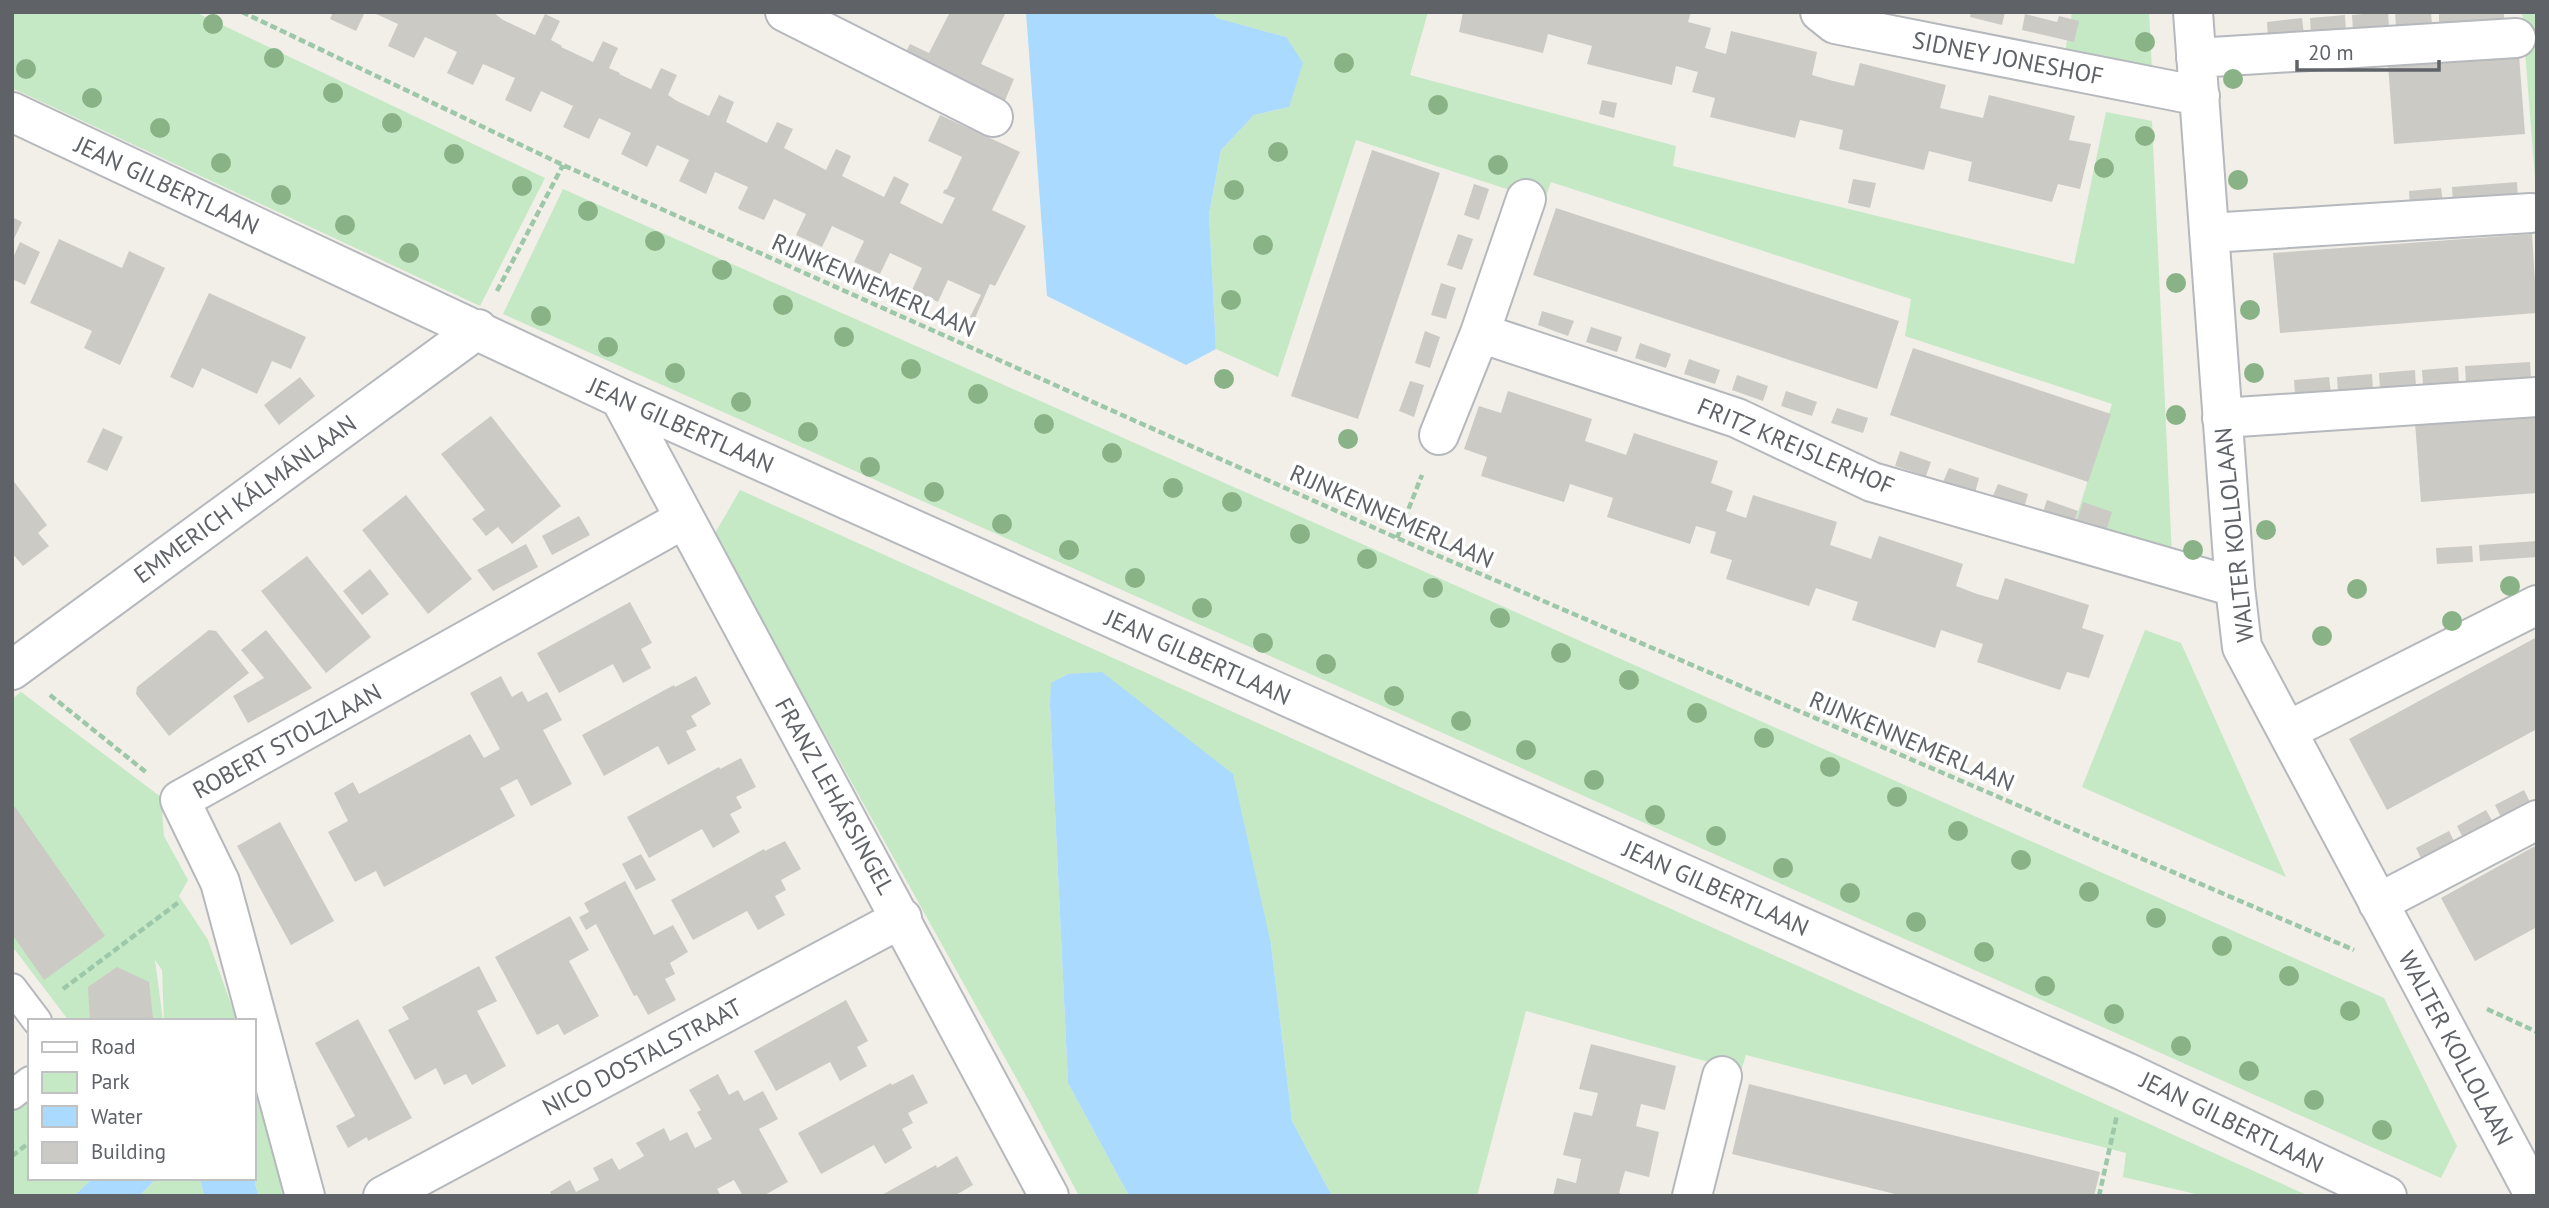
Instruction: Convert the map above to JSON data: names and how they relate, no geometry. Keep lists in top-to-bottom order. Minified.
{"streets":{"street":["SIDNEY JONESHOF","JEAN GILBERTLAAN","FRITZ KREISLERHOF","EMMERICH KÁLMÁNLAAN","WALTER KOLLOLAAN","ROBERT STOLZLAAN","FRANZ LEHÁRSINGEL","NICO DOSTALSTRAAT"],"path":["RIJNKENNEMERLAAN"]},"crossings":[["SIDNEY JONESHOF","WALTER KOLLOLAAN"],["JEAN GILBERTLAAN","EMMERICH KÁLMÁNLAAN"],["JEAN GILBERTLAAN","FRANZ LEHÁRSINGEL"],["FRITZ KREISLERHOF","WALTER KOLLOLAAN"],["ROBERT STOLZLAAN","FRANZ LEHÁRSINGEL"],["FRANZ LEHÁRSINGEL","NICO DOSTALSTRAAT"]],"legend":["Road","Park","Water","Building"],"scale_bar":"20 m"}
